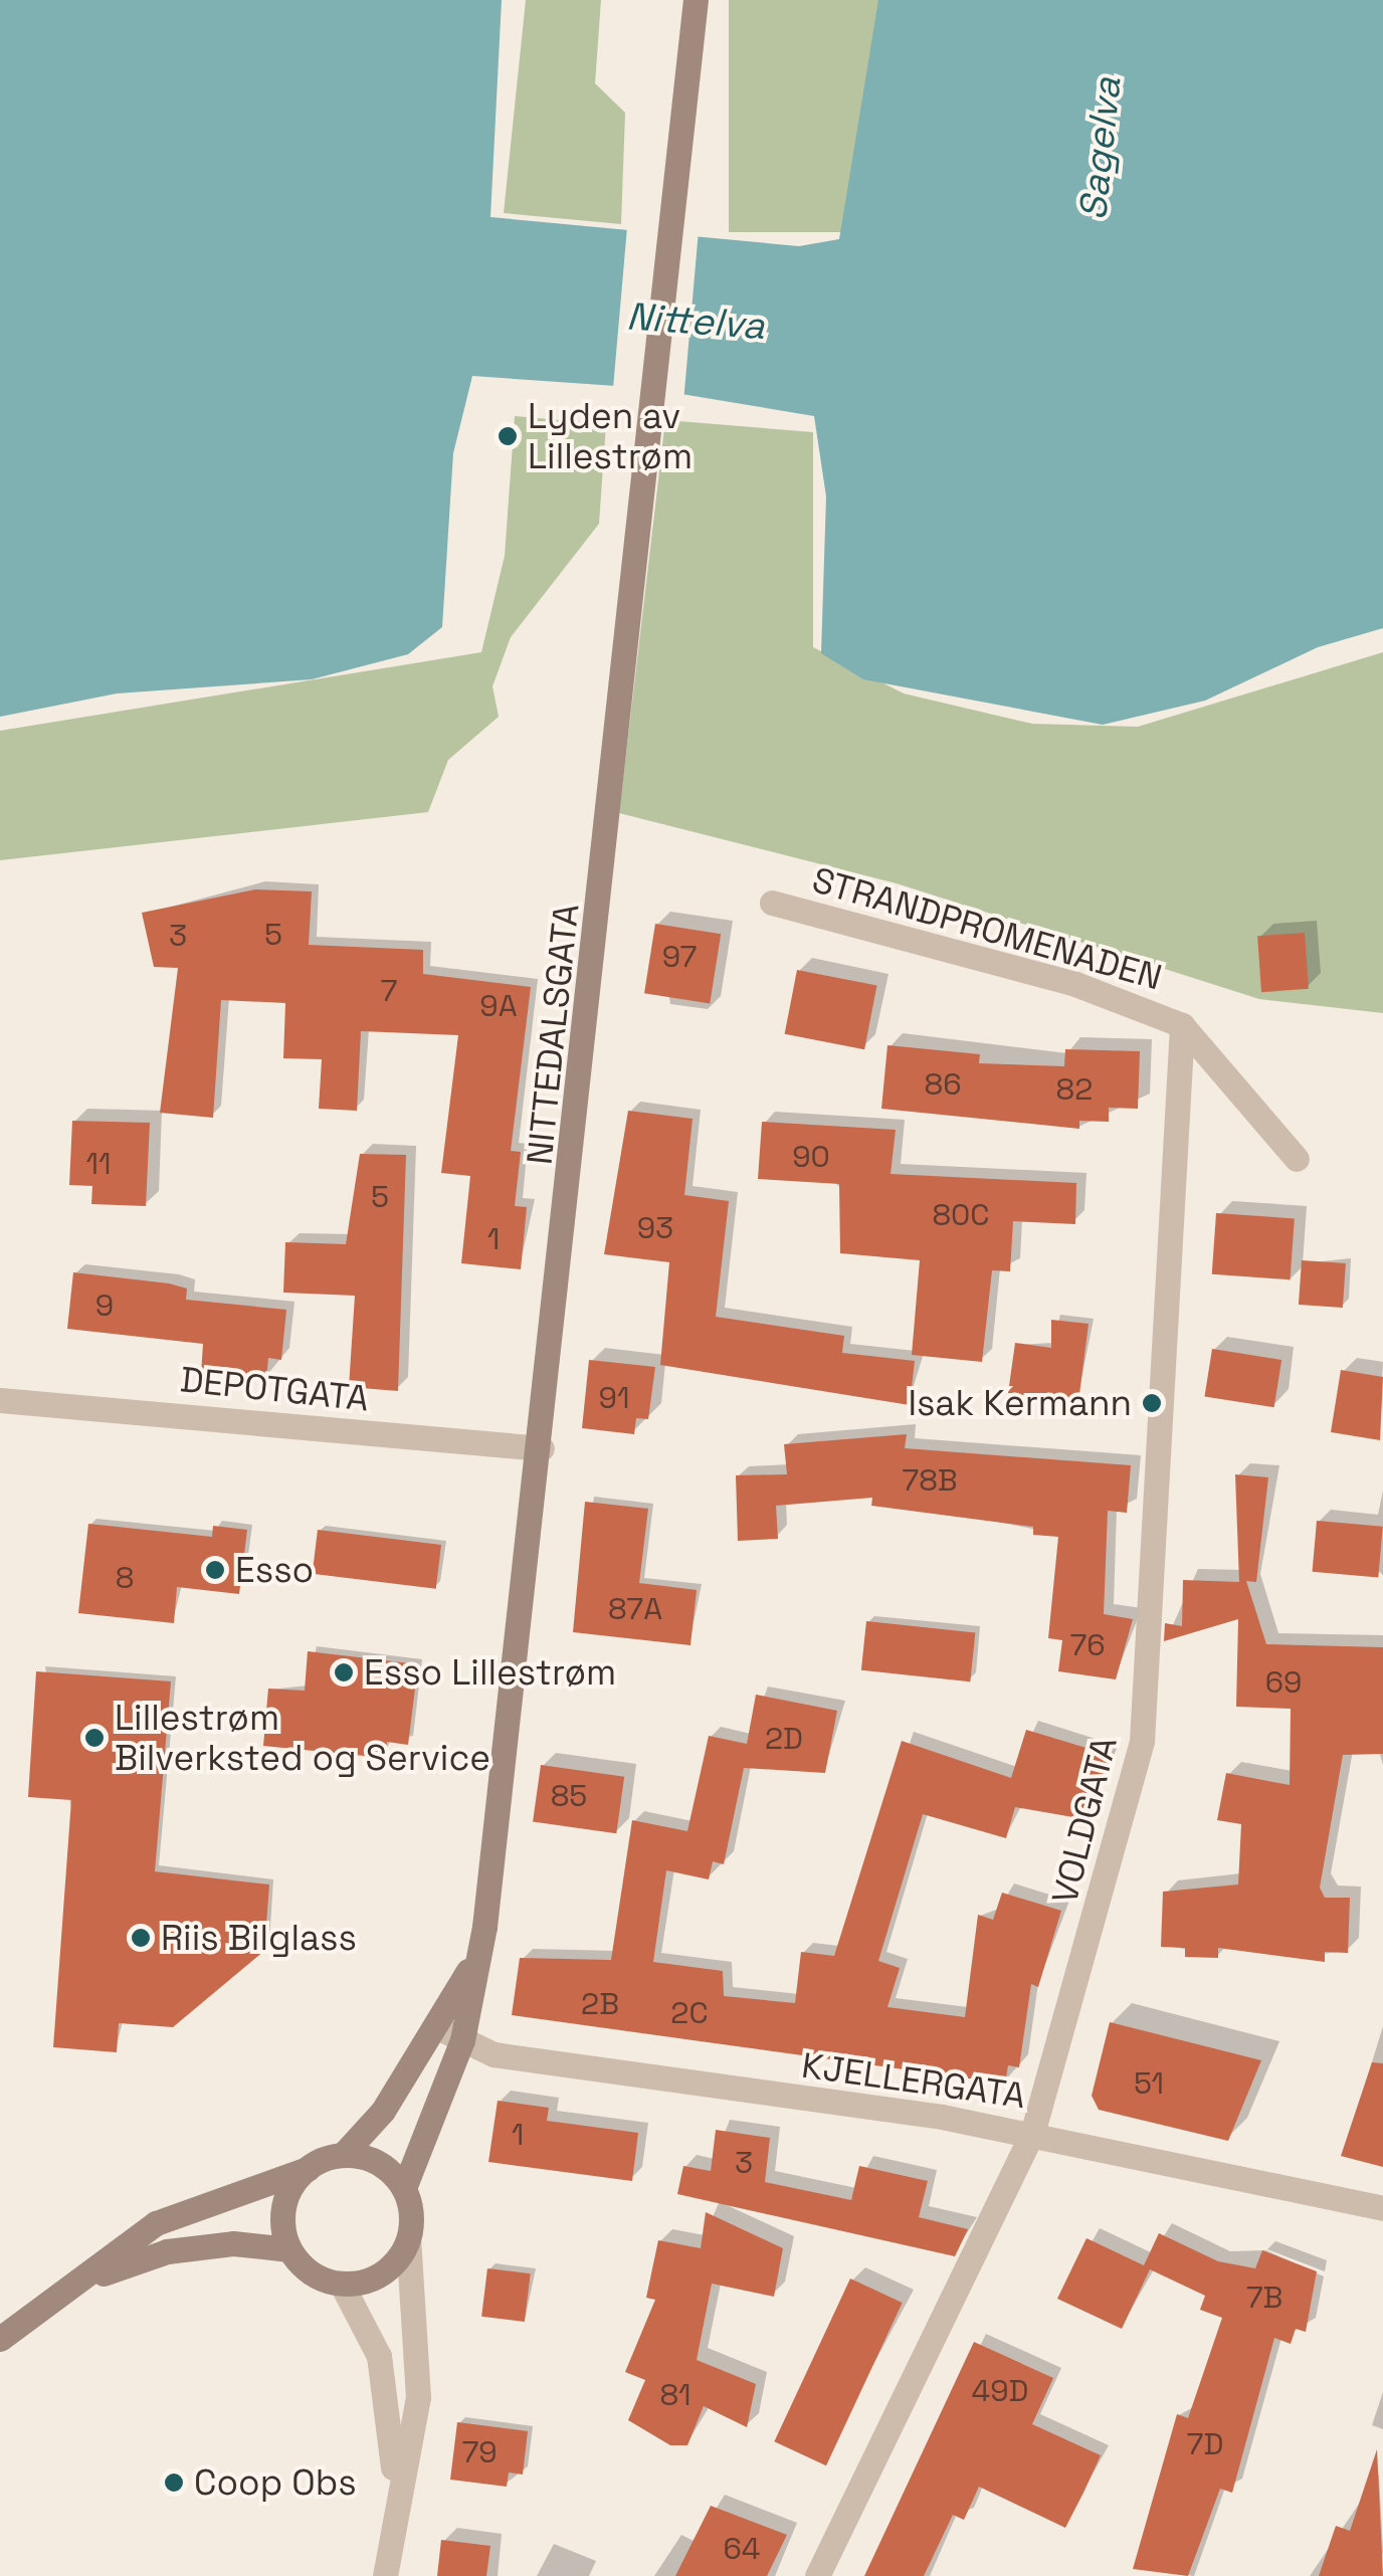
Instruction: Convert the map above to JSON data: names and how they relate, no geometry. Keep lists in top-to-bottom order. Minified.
{"streets":{"main road":["NITTEDALSGATA"],"street":["STRANDPROMENADEN","DEPOTGATA","VOLDGATA","KJELLERGATA"]},"crossings":[["STRANDPROMENADEN","VOLDGATA"],["NITTEDALSGATA","DEPOTGATA"],["NITTEDALSGATA","KJELLERGATA"],["VOLDGATA","KJELLERGATA"]],"water":["Sagelva","Nittelva"],"places":["Lyden av Lillestrøm","Isak Kermann","Esso","Esso Lillestrøm","Lillestrøm Bilverksted og Service","Riis Bilglass","Coop Obs"],"house_numbers":["5","3","97","7","9A","86","82","90","11","5","80C","93","1","9","91","78B","8","87A","76","69","2D","85","2B","2C","51","1","3","7B","49D","81","7D","79","64"]}
